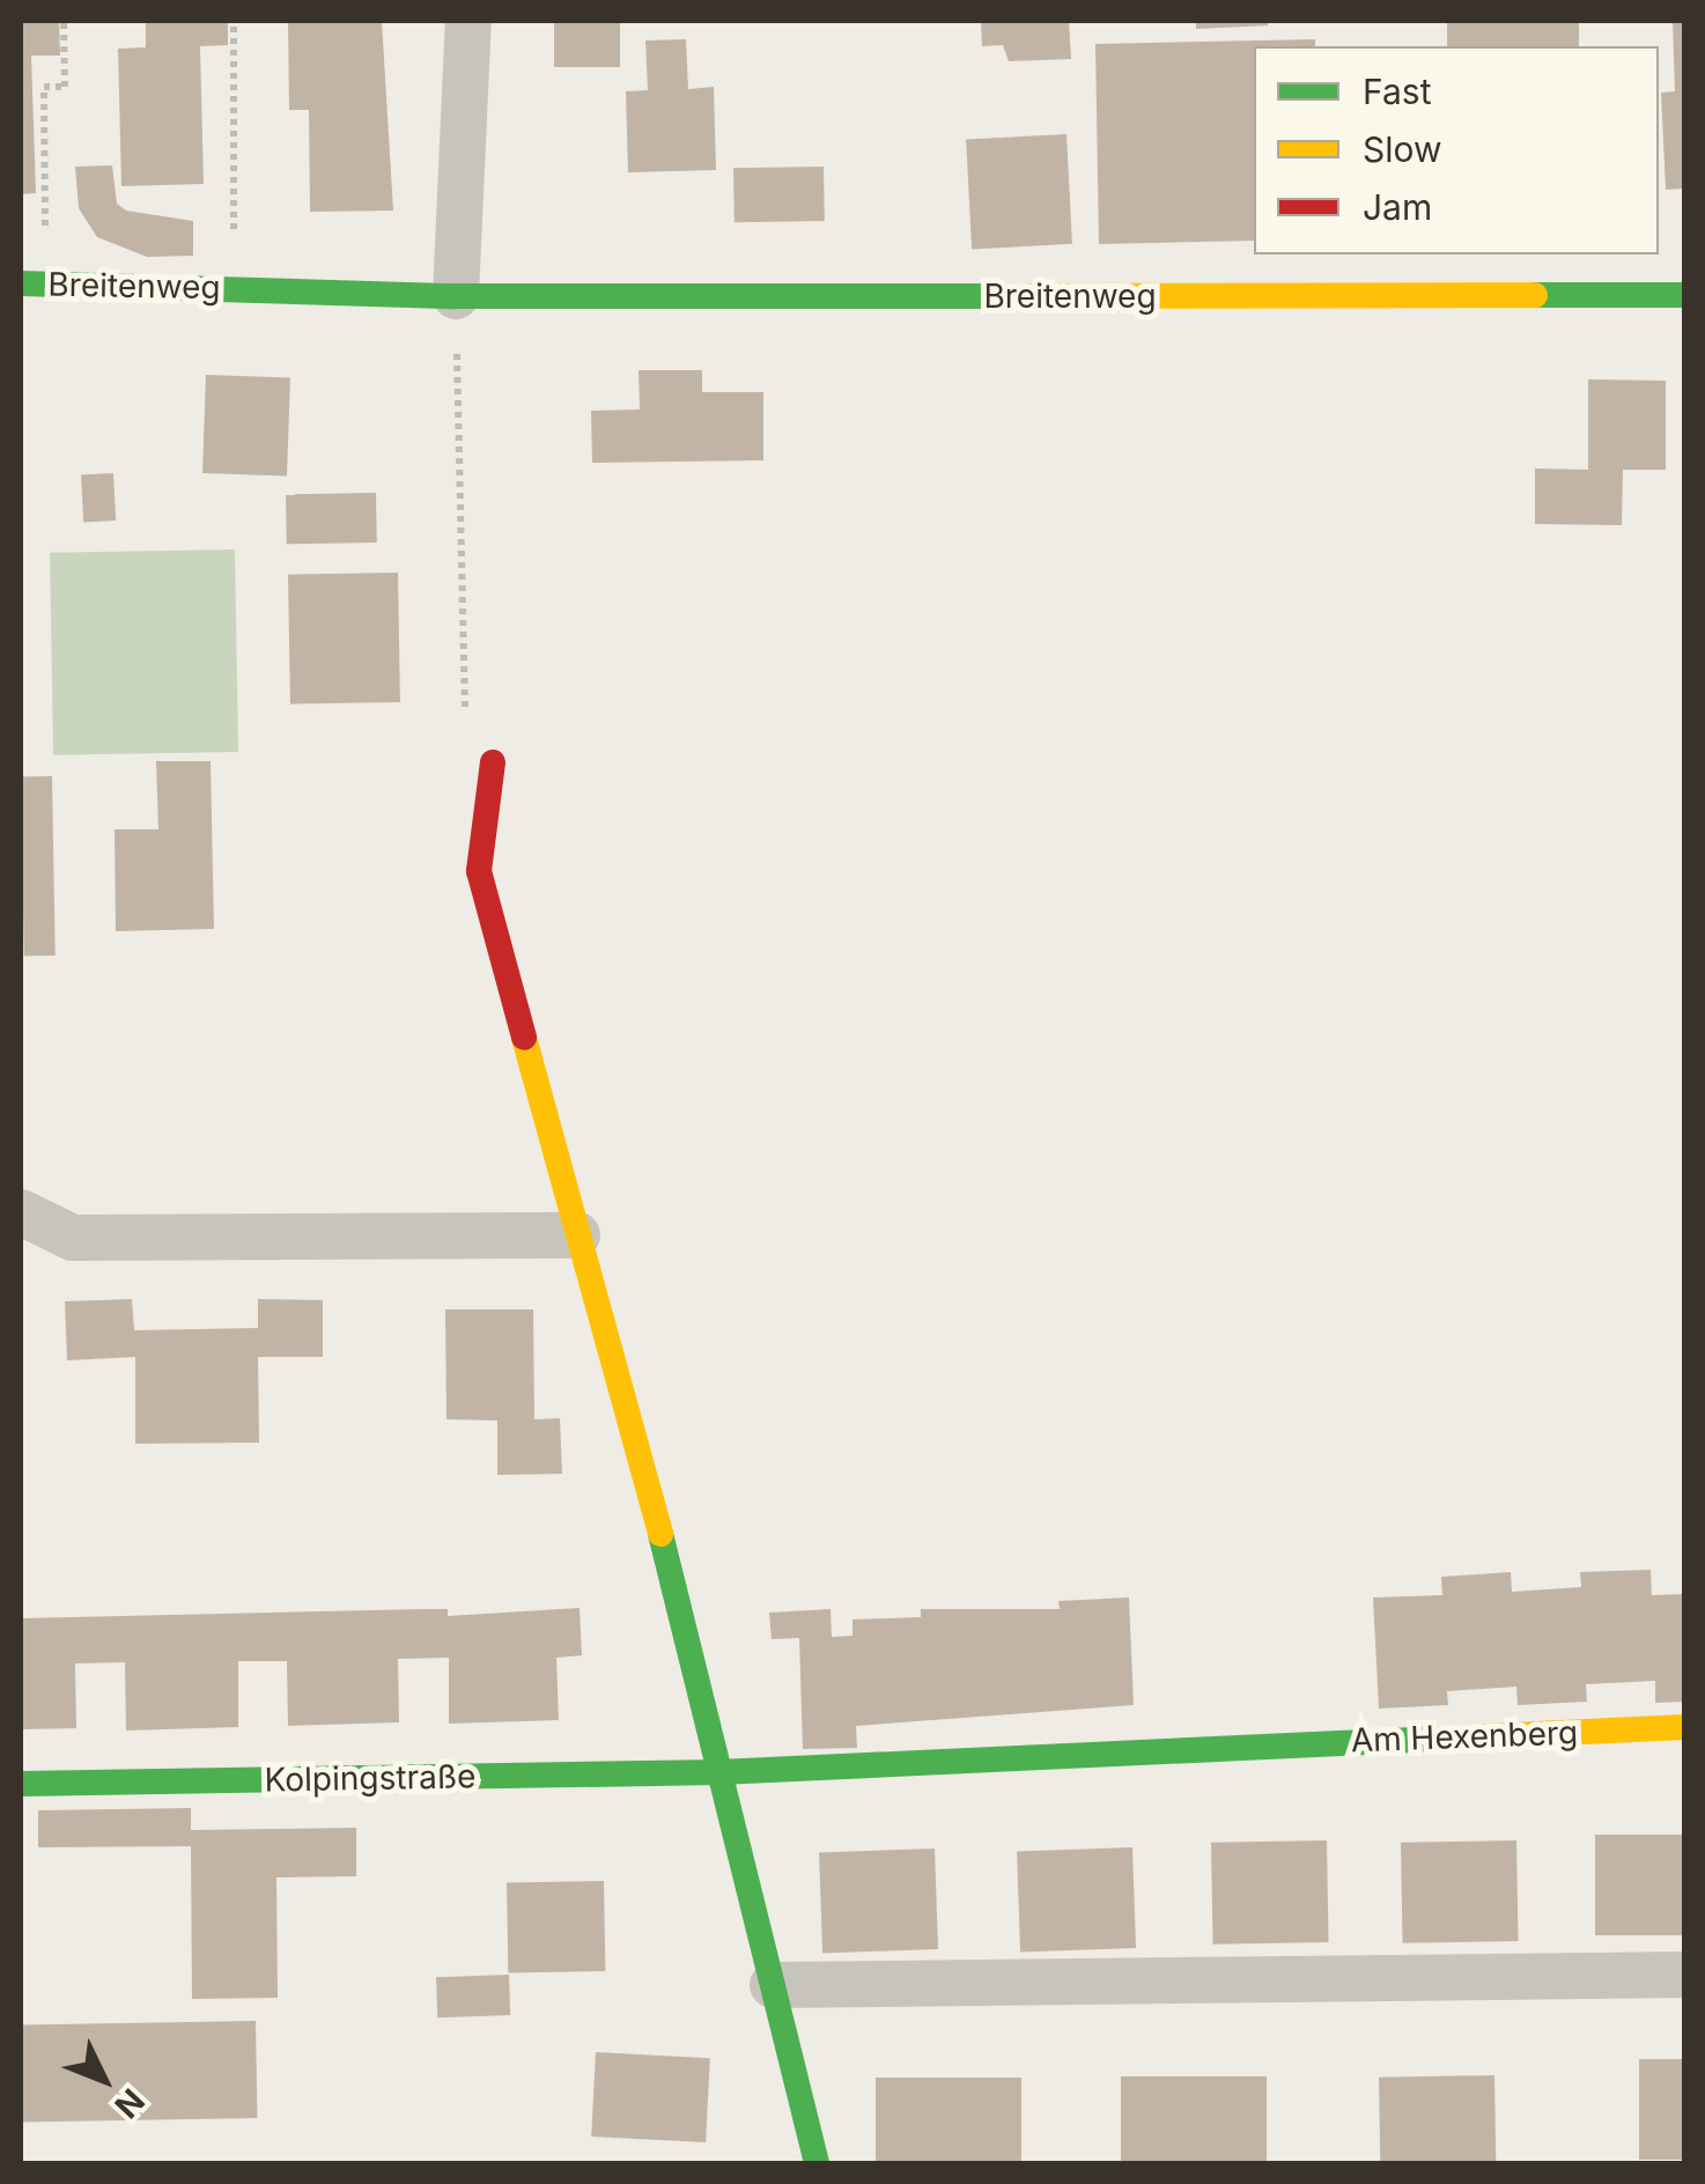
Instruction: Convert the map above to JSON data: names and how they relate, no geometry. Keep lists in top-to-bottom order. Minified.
{"streets":{"street":["Breitenweg","Am Hexenberg","Kolpingstraße"]},"crossings":[["Am Hexenberg","Kolpingstraße"]],"legend":["Fast","Slow","Jam"],"north":"bottom right"}
